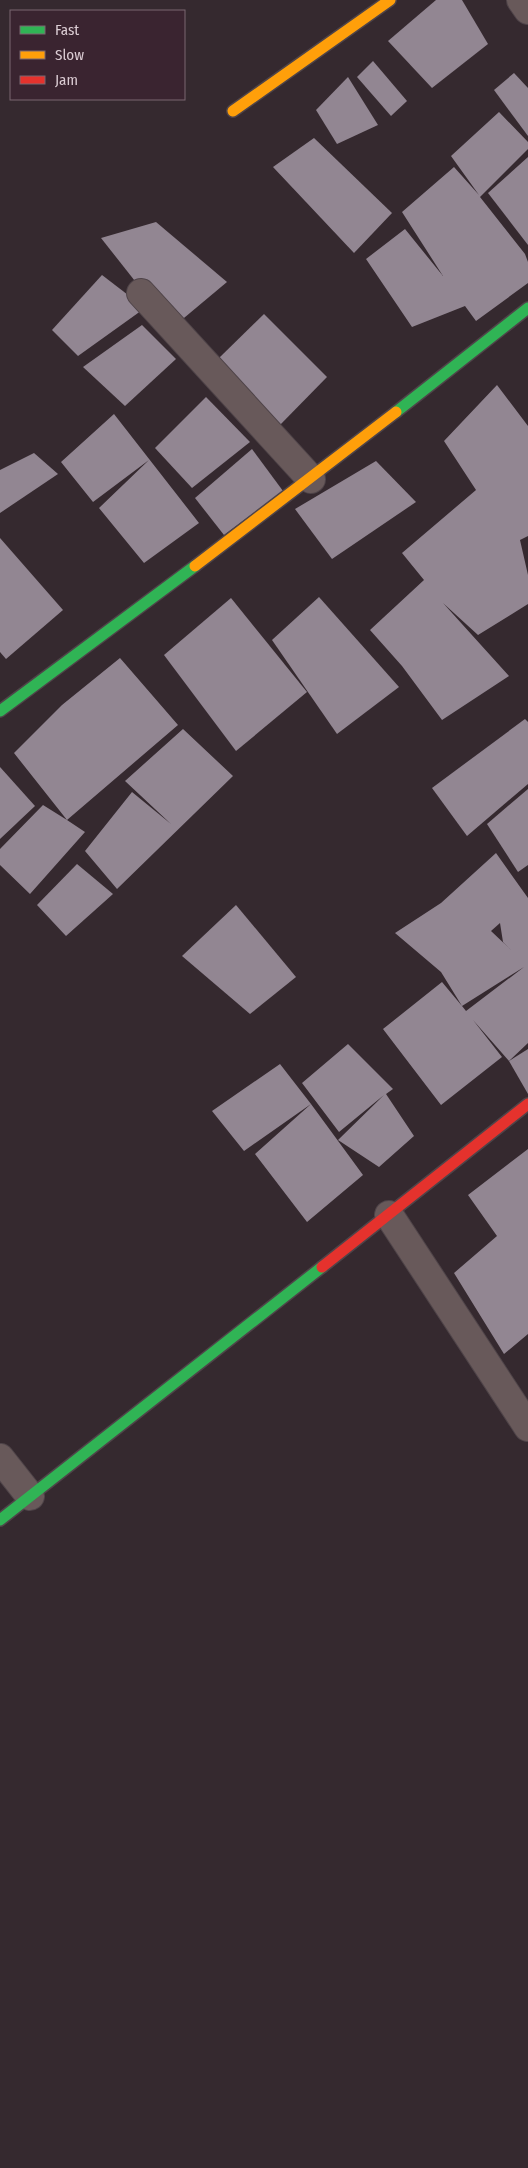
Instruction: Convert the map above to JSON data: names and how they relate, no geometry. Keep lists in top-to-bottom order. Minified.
{"legend":["Fast","Slow","Jam"]}
